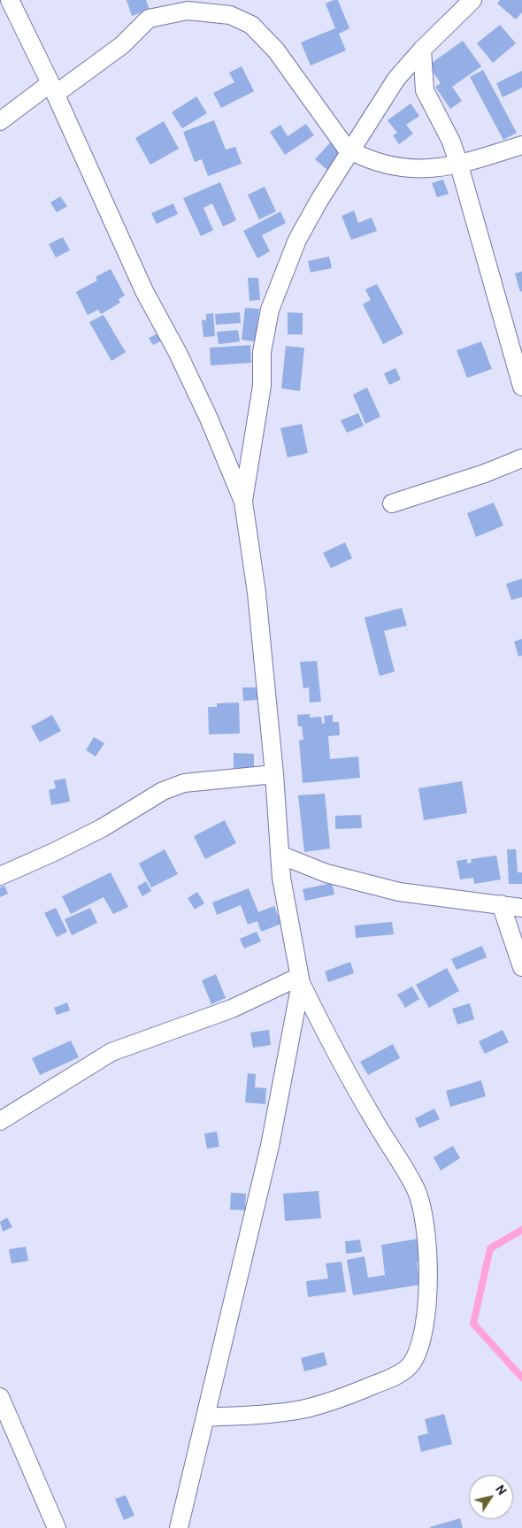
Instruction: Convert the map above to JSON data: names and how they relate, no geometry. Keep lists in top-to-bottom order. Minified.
{"north":"top right"}
